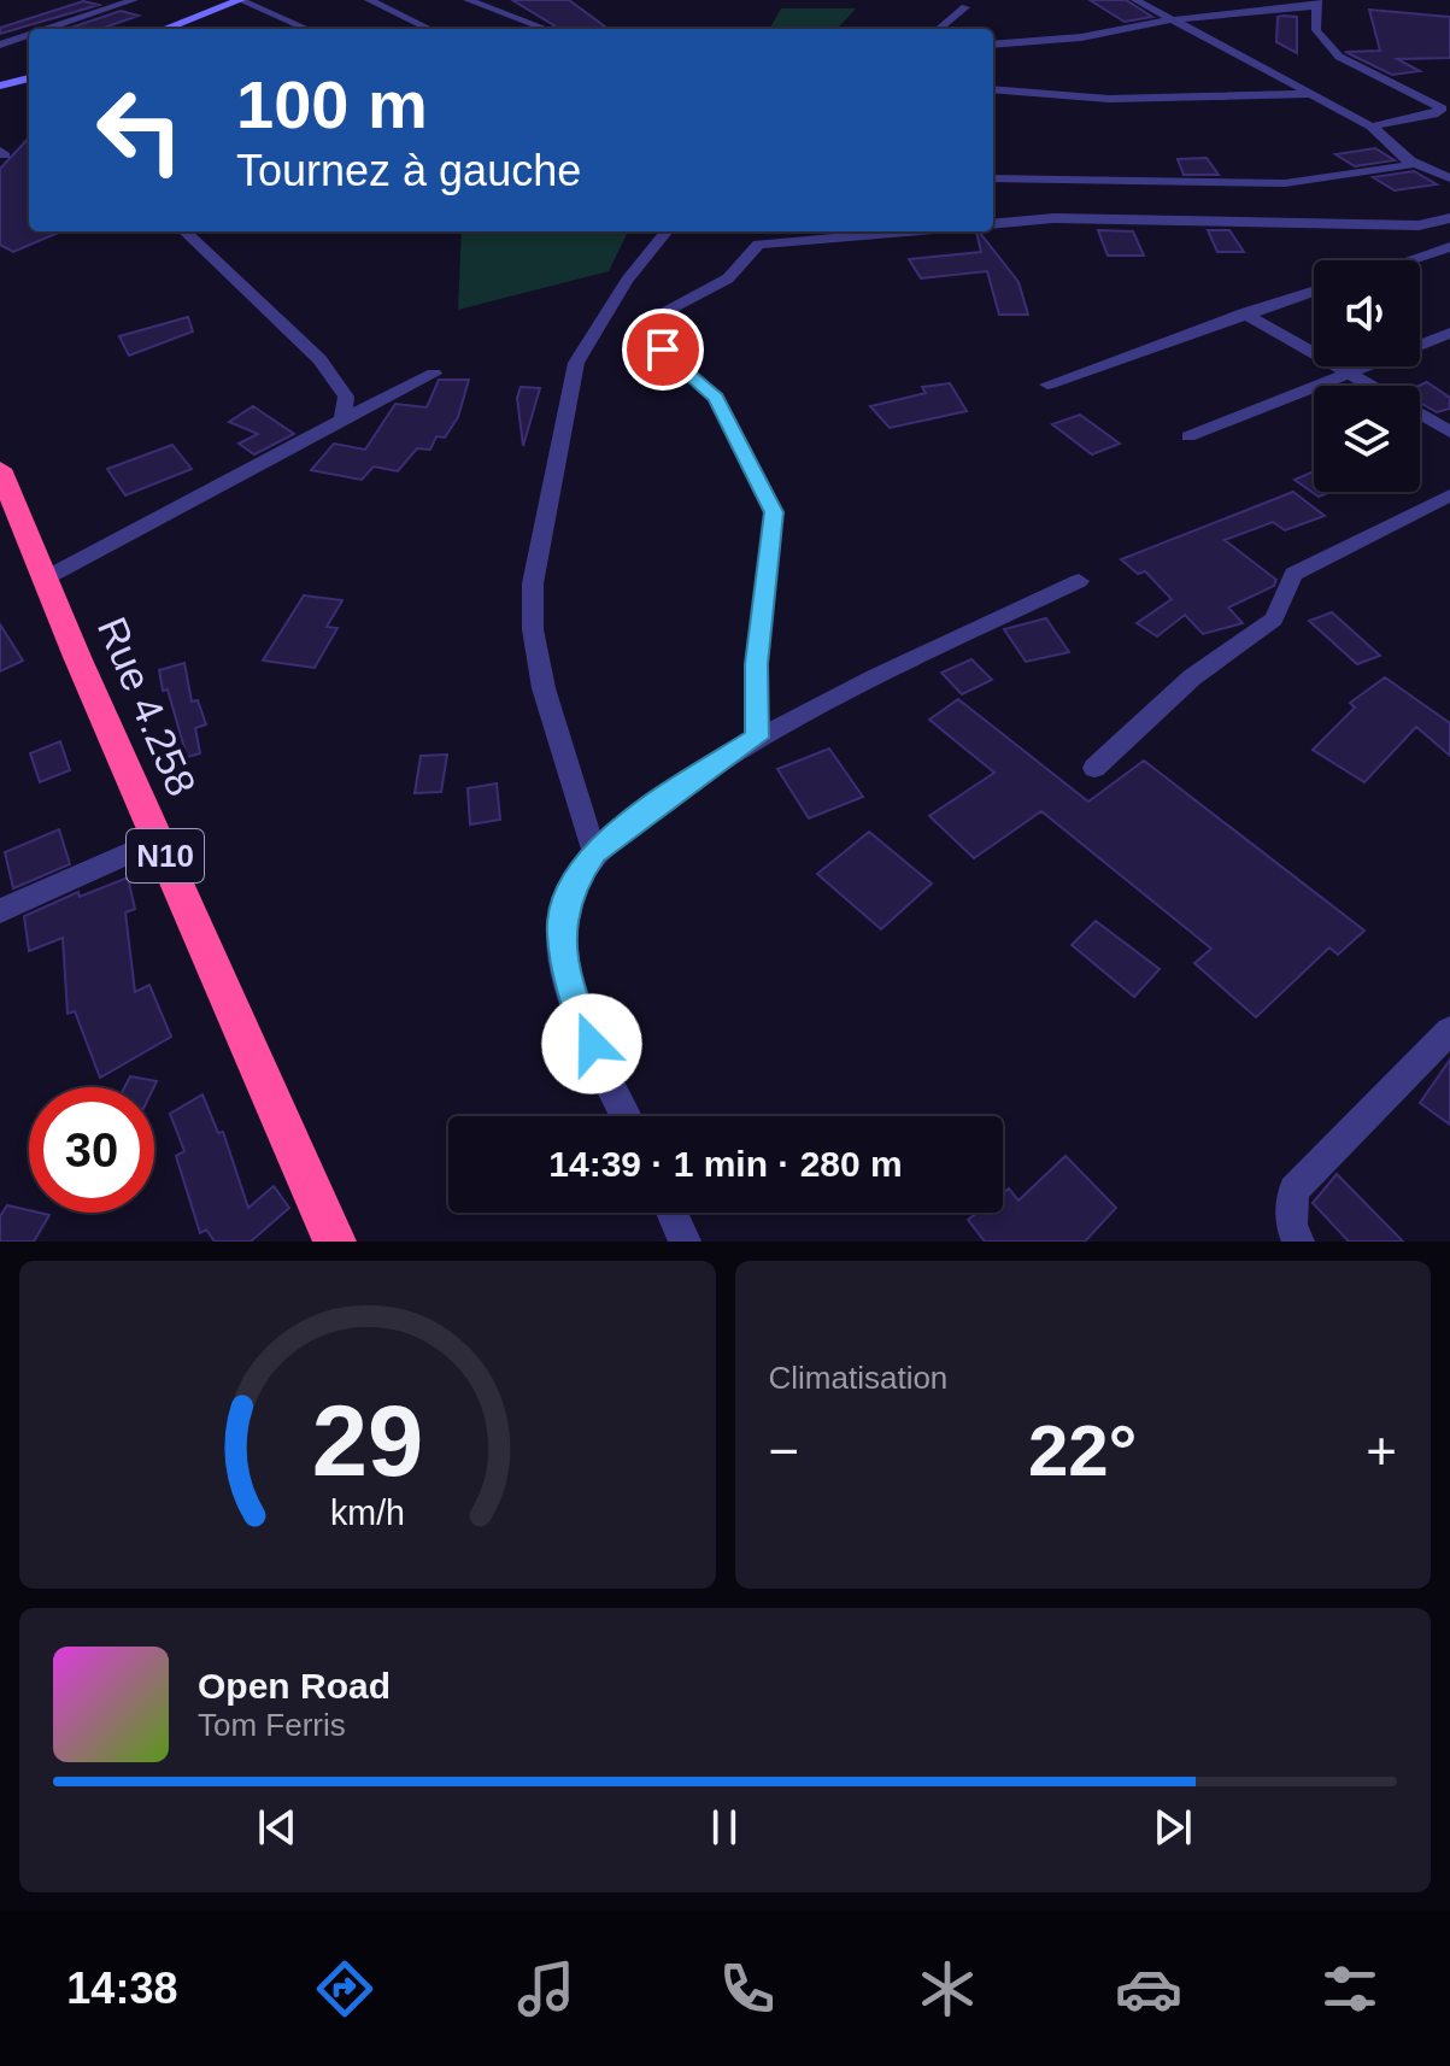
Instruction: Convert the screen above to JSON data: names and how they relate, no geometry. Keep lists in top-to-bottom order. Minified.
{"streets":{"highway":["Rue 4.258","N10"]},"page":{"turn":["100 m","Tournez à gauche"],"limit":"30","trip":"14:39 · 1 min · 280 m","tile":"Climatisation","heat":["−","22°","+"],"song":["Open Road","Tom Ferris"],"tabs":"14:38","gauge":["29","km/h"]}}
